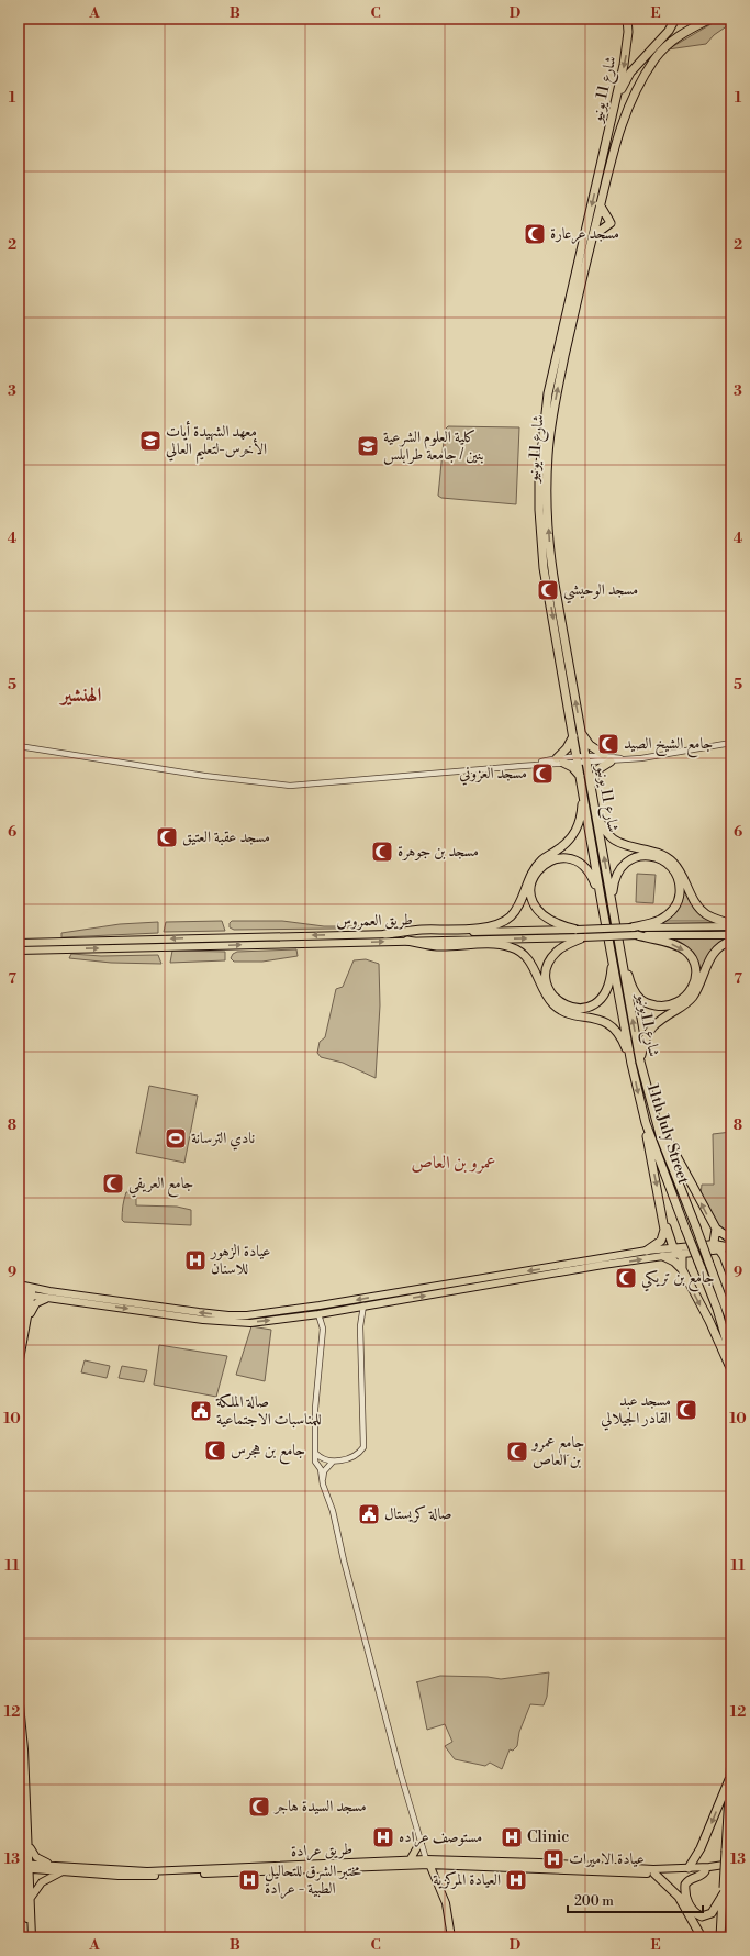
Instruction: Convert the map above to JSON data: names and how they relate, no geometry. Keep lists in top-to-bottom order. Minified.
{"streets":{"highway":["شارع 11 يونيو","شارع 11يونيو","11th July Street"],"main road":["طريق العمروس","طريق عرادة"]},"crossings":[["شارع 11 يونيو","شارع 11يونيو"],["شارع 11 يونيو","11th July Street"]],"districts":["الهنشير","عمرو بن العاص"],"places":{"mosque":["مسجد عرعارة","مسجد الوحيشي","جامع الشيخ الصيد","مسجد العزوني","مسجد عقبة العتيق","مسجد بن جوهرة","جامع العريفي","جامع بن تريكي","مسجد عبد القادر الجيلالي","جامع بن هجرس","جامع عمرو بن العاص","مسجد السيدة هاجر"],"school or university":["معهد الشهيدة أيات الأخرس-لتعليم العالي","كلية العلوم الشرعية بنين / جامعة طرابلس"],"sports":["نادي الترسانة"],"hospital":["عيادة الزهور للاسنان","مستوصف عراده","Clinic","عيادة الاميرات","مختبر الشرق للتحاليل الطبية - عرادة","العيادة المركزية"],"public building":["صالة الملكة للمناسبات الاجتماعية","صالة كريستال"]},"scale_bar":"200 m","grid":{"columns":["A","B","C","D","E"],"rows":["1","2","3","4","5","6","7","8","9","10","11","12","13"]}}
